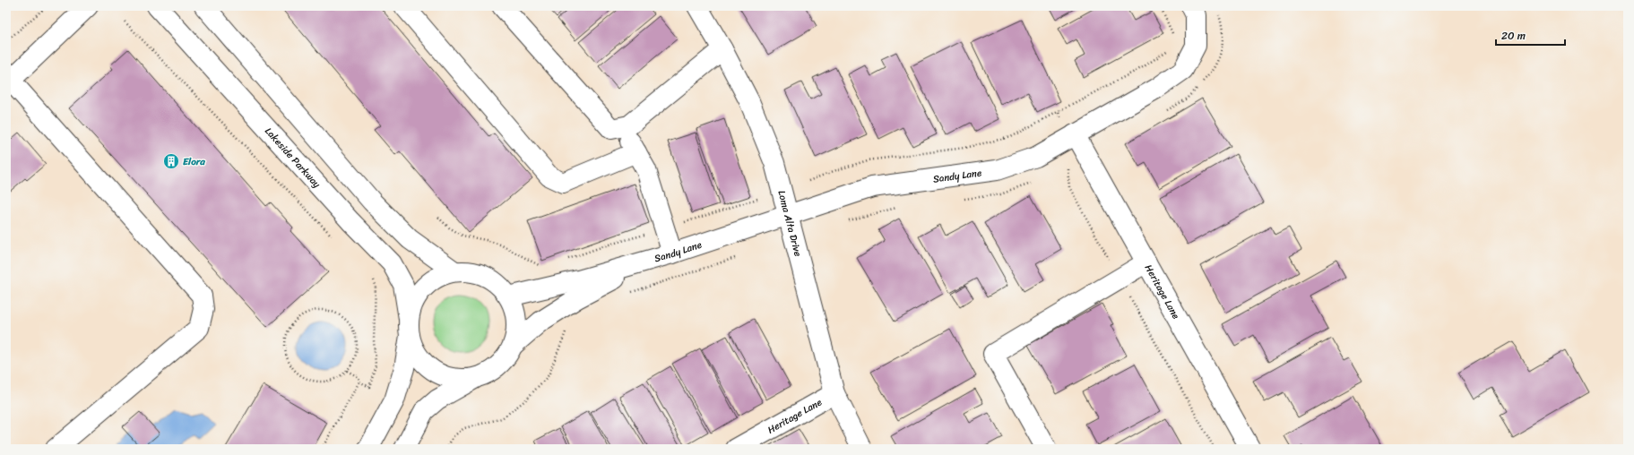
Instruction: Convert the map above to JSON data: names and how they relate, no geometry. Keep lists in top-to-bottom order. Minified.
{"streets":{"street":["Lakeside Parkway","Sandy Lane","Loma Alta Drive","Heritage Lane"]},"crossings":[["Lakeside Parkway","Sandy Lane"],["Sandy Lane","Loma Alta Drive"],["Sandy Lane","Heritage Lane"],["Loma Alta Drive","Heritage Lane"]],"places":{"building":["Elora"]},"scale_bar":"20 m"}
